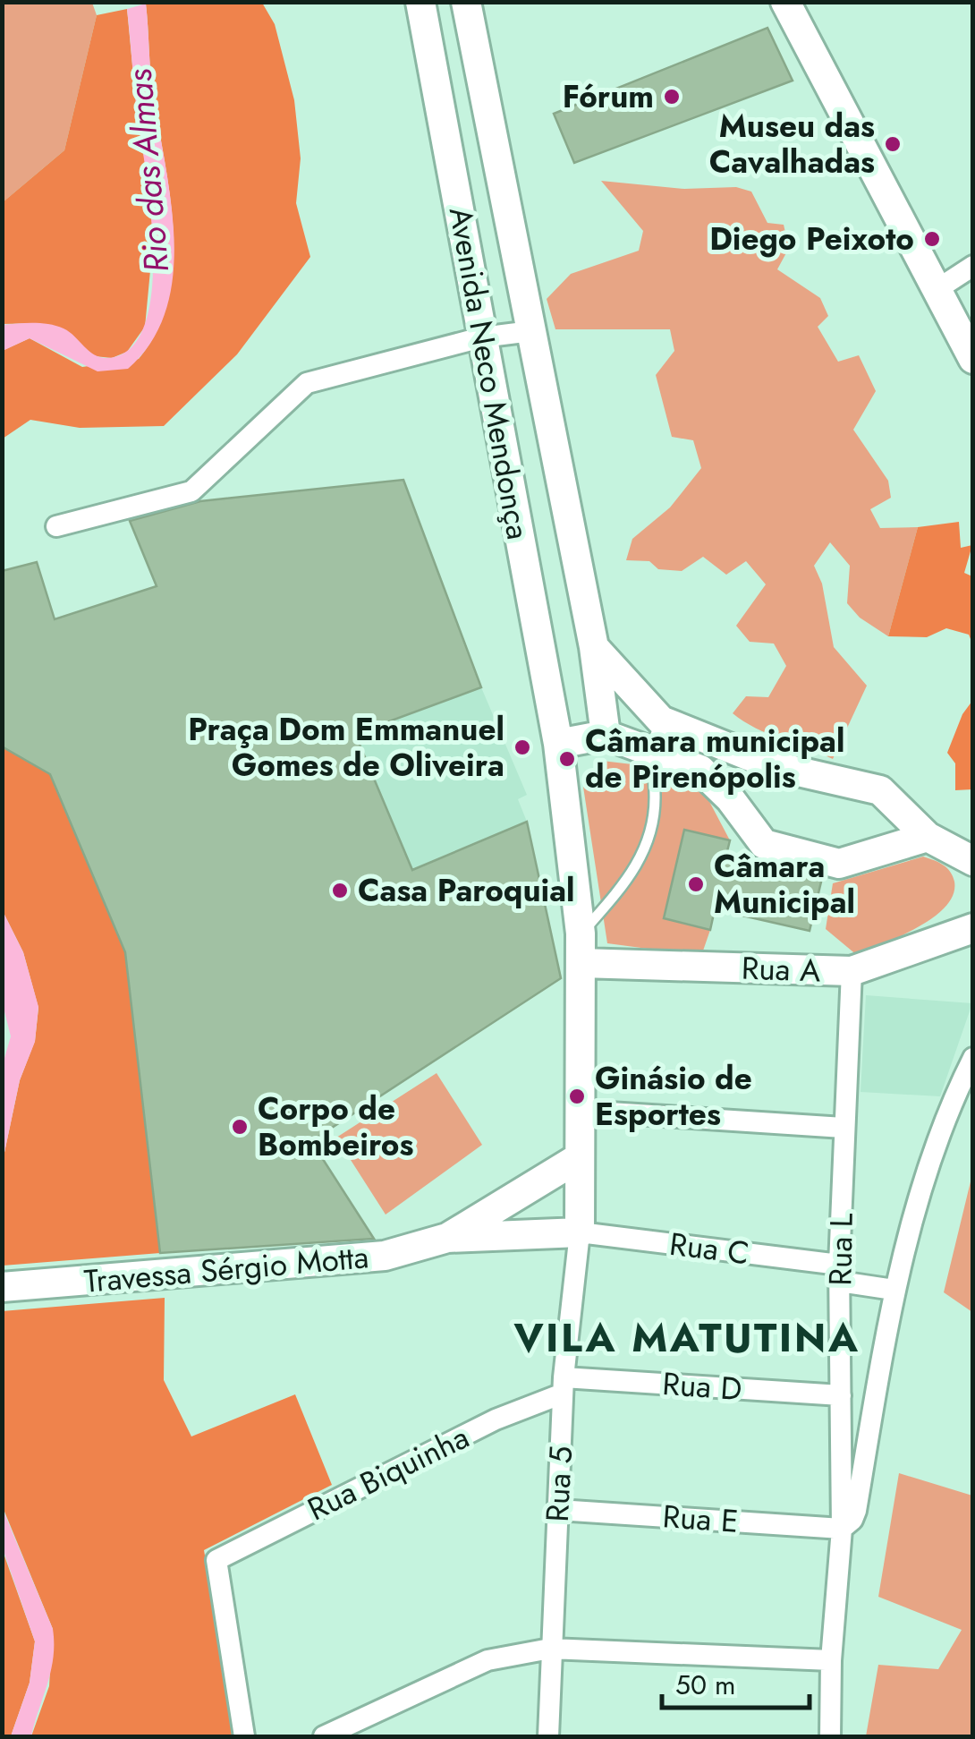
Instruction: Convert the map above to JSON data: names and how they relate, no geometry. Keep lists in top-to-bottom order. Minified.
{"streets":{"street":["Avenida Neco Mendonça","Rua A","Rua C","Rua L","Travessa Sérgio Motta","Rua D","Rua Biquinha","Rua 5","Rua E"]},"crossings":[["Avenida Neco Mendonça","Rua A"],["Avenida Neco Mendonça","Rua C"],["Avenida Neco Mendonça","Rua 5"],["Rua A","Rua L"],["Rua C","Rua L"],["Rua C","Rua 5"],["Rua L","Rua D"],["Rua L","Rua E"],["Rua D","Rua Biquinha"],["Rua D","Rua 5"],["Rua Biquinha","Rua 5"],["Rua 5","Rua E"]],"districts":["VILA MATUTINA"],"water":["Rio das Almas"],"places":["Fórum","Museu das Cavalhadas","Diego Peixoto","Praça Dom Emmanuel Gomes de Oliveira","Câmara municipal de Pirenópolis","Câmara Municipal","Casa Paroquial","Ginásio de Esportes","Corpo de Bombeiros"],"scale_bar":"50 m"}
